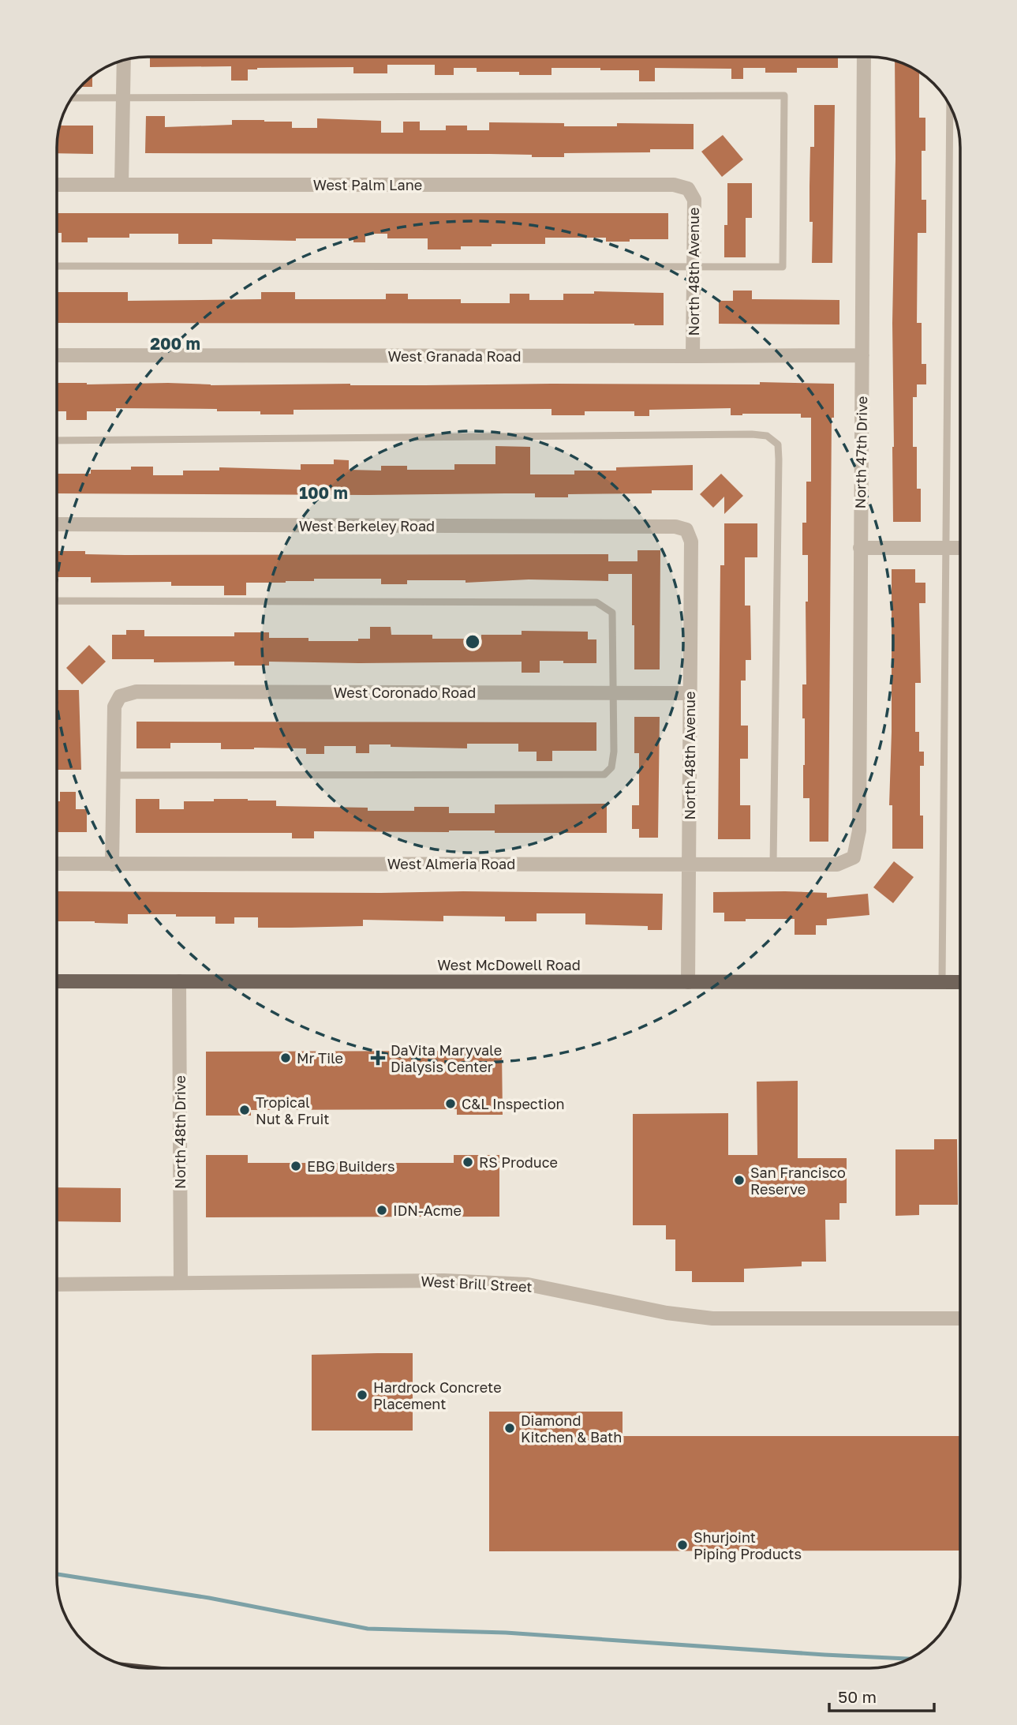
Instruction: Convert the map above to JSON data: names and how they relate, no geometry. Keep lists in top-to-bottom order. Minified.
{"streets":{"main road":["West McDowell Road"],"street":["West Palm Lane","North 48th Avenue","West Granada Road","North 47th Drive","West Berkeley Road","West Coronado Road","West Almeria Road","North 48th Drive","West Brill Street"]},"crossings":[["West Palm Lane","North 48th Avenue"],["North 48th Avenue","West Granada Road"],["North 48th Avenue","West Berkeley Road"],["North 48th Avenue","West Coronado Road"],["North 48th Avenue","West Almeria Road"],["North 48th Avenue","West McDowell Road"],["West Granada Road","North 47th Drive"],["North 47th Drive","West Almeria Road"],["West McDowell Road","North 48th Drive"],["North 48th Drive","West Brill Street"]],"places":{"other":["Mr Tile","C&L Inspection","Tropical Nut & Fruit","RS Produce","EBG Builders","San Francisco Reserve","IDN-Acme","Hardrock Concrete Placement","Diamond Kitchen & Bath","Shurjoint Piping Products"],"health":["DaVita Maryvale Dialysis Center"]},"scale_bar":"50 m","rings":["200 m","100 m"]}
